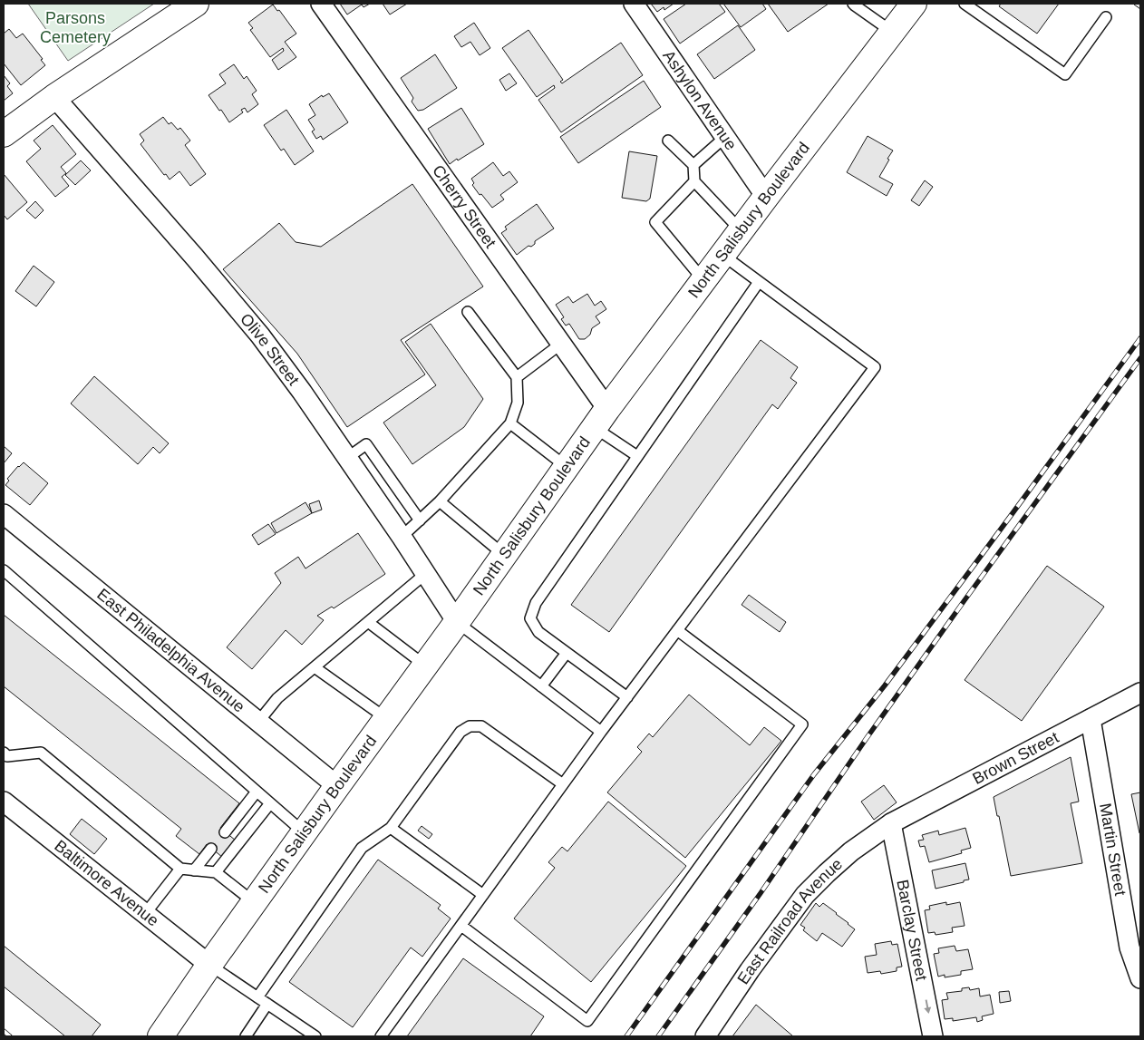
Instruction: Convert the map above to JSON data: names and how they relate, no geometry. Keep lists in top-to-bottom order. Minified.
{"streets":{"main road":["North Salisbury Boulevard"],"street":["Ashylon Avenue","Cherry Street","Olive Street","East Philadelphia Avenue","Brown Street","Martin Street","Baltimore Avenue","East Railroad Avenue","Barclay Street"]},"crossings":[["Ashylon Avenue","North Salisbury Boulevard"],["Cherry Street","North Salisbury Boulevard"],["North Salisbury Boulevard","Olive Street"],["North Salisbury Boulevard","East Philadelphia Avenue"],["North Salisbury Boulevard","Baltimore Avenue"],["Brown Street","Martin Street"],["Brown Street","East Railroad Avenue"],["Brown Street","Barclay Street"],["East Railroad Avenue","Barclay Street"]],"one_way":["Barclay Street"],"parks":["Parsons Cemetery"]}
